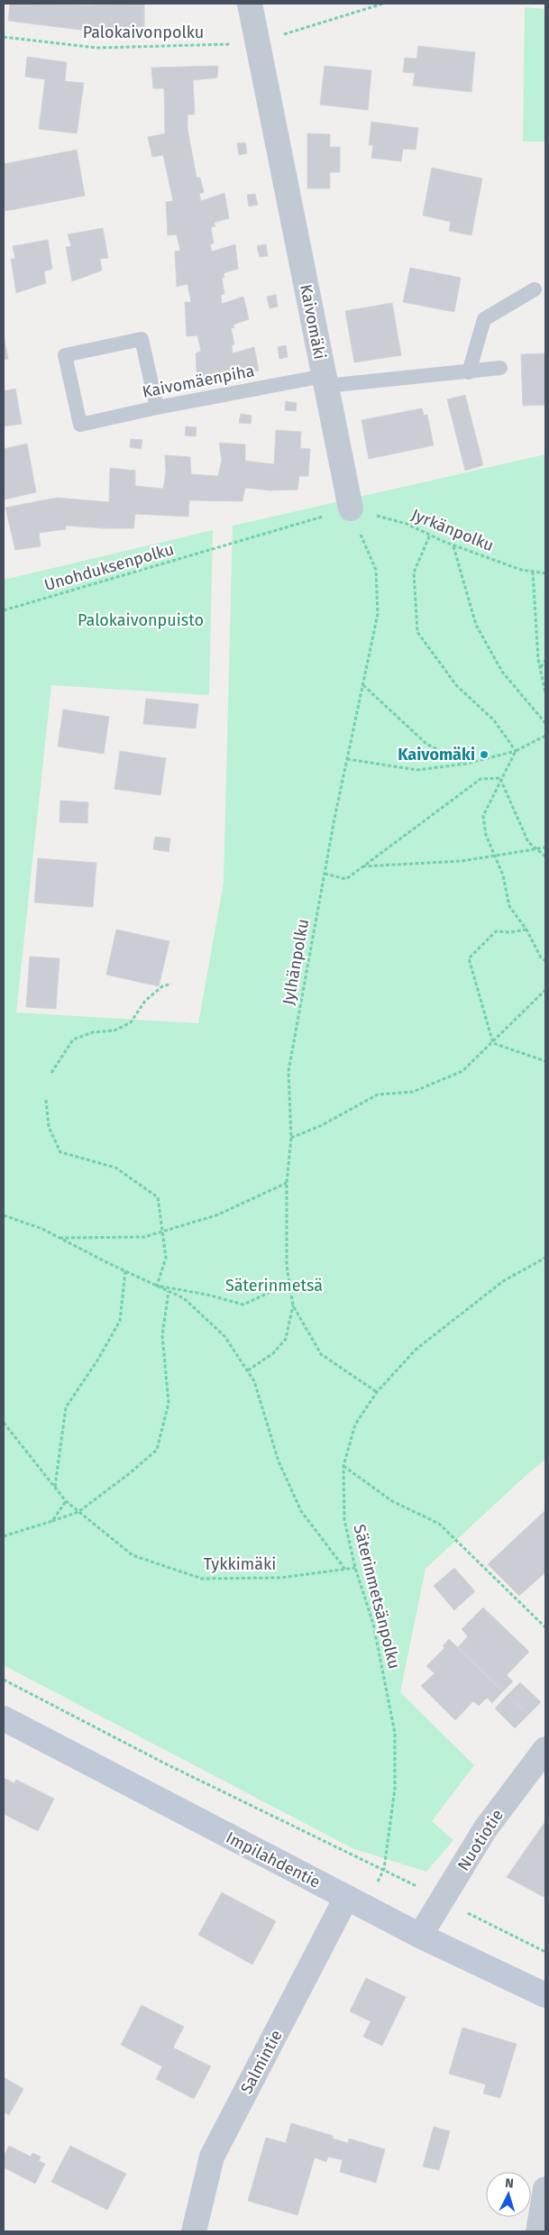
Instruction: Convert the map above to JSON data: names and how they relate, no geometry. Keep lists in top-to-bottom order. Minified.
{"streets":{"street":["Kaivomäki","Nuotiotie","Impilahdentie","Salmintie"],"lane":["Kaivomäenpiha"],"path":["Palokaivonpolku","Jyrkänpolku","Unohduksenpolku","Jylhänpolku","Tykkimäki","Säterinmetsänpolku"]},"crossings":[["Palokaivonpolku","Kaivomäki"],["Kaivomäki","Kaivomäenpiha"],["Kaivomäki","Jyrkänpolku"],["Kaivomäki","Unohduksenpolku"],["Kaivomäki","Jylhänpolku"],["Jyrkänpolku","Unohduksenpolku"],["Jyrkänpolku","Jylhänpolku"],["Unohduksenpolku","Jylhänpolku"],["Jylhänpolku","Säterinmetsänpolku"],["Tykkimäki","Säterinmetsänpolku"],["Nuotiotie","Impilahdentie"],["Impilahdentie","Salmintie"]],"parks":["Palokaivonpuisto","Säterinmetsä"],"places":["Kaivomäki"],"north":"top"}
